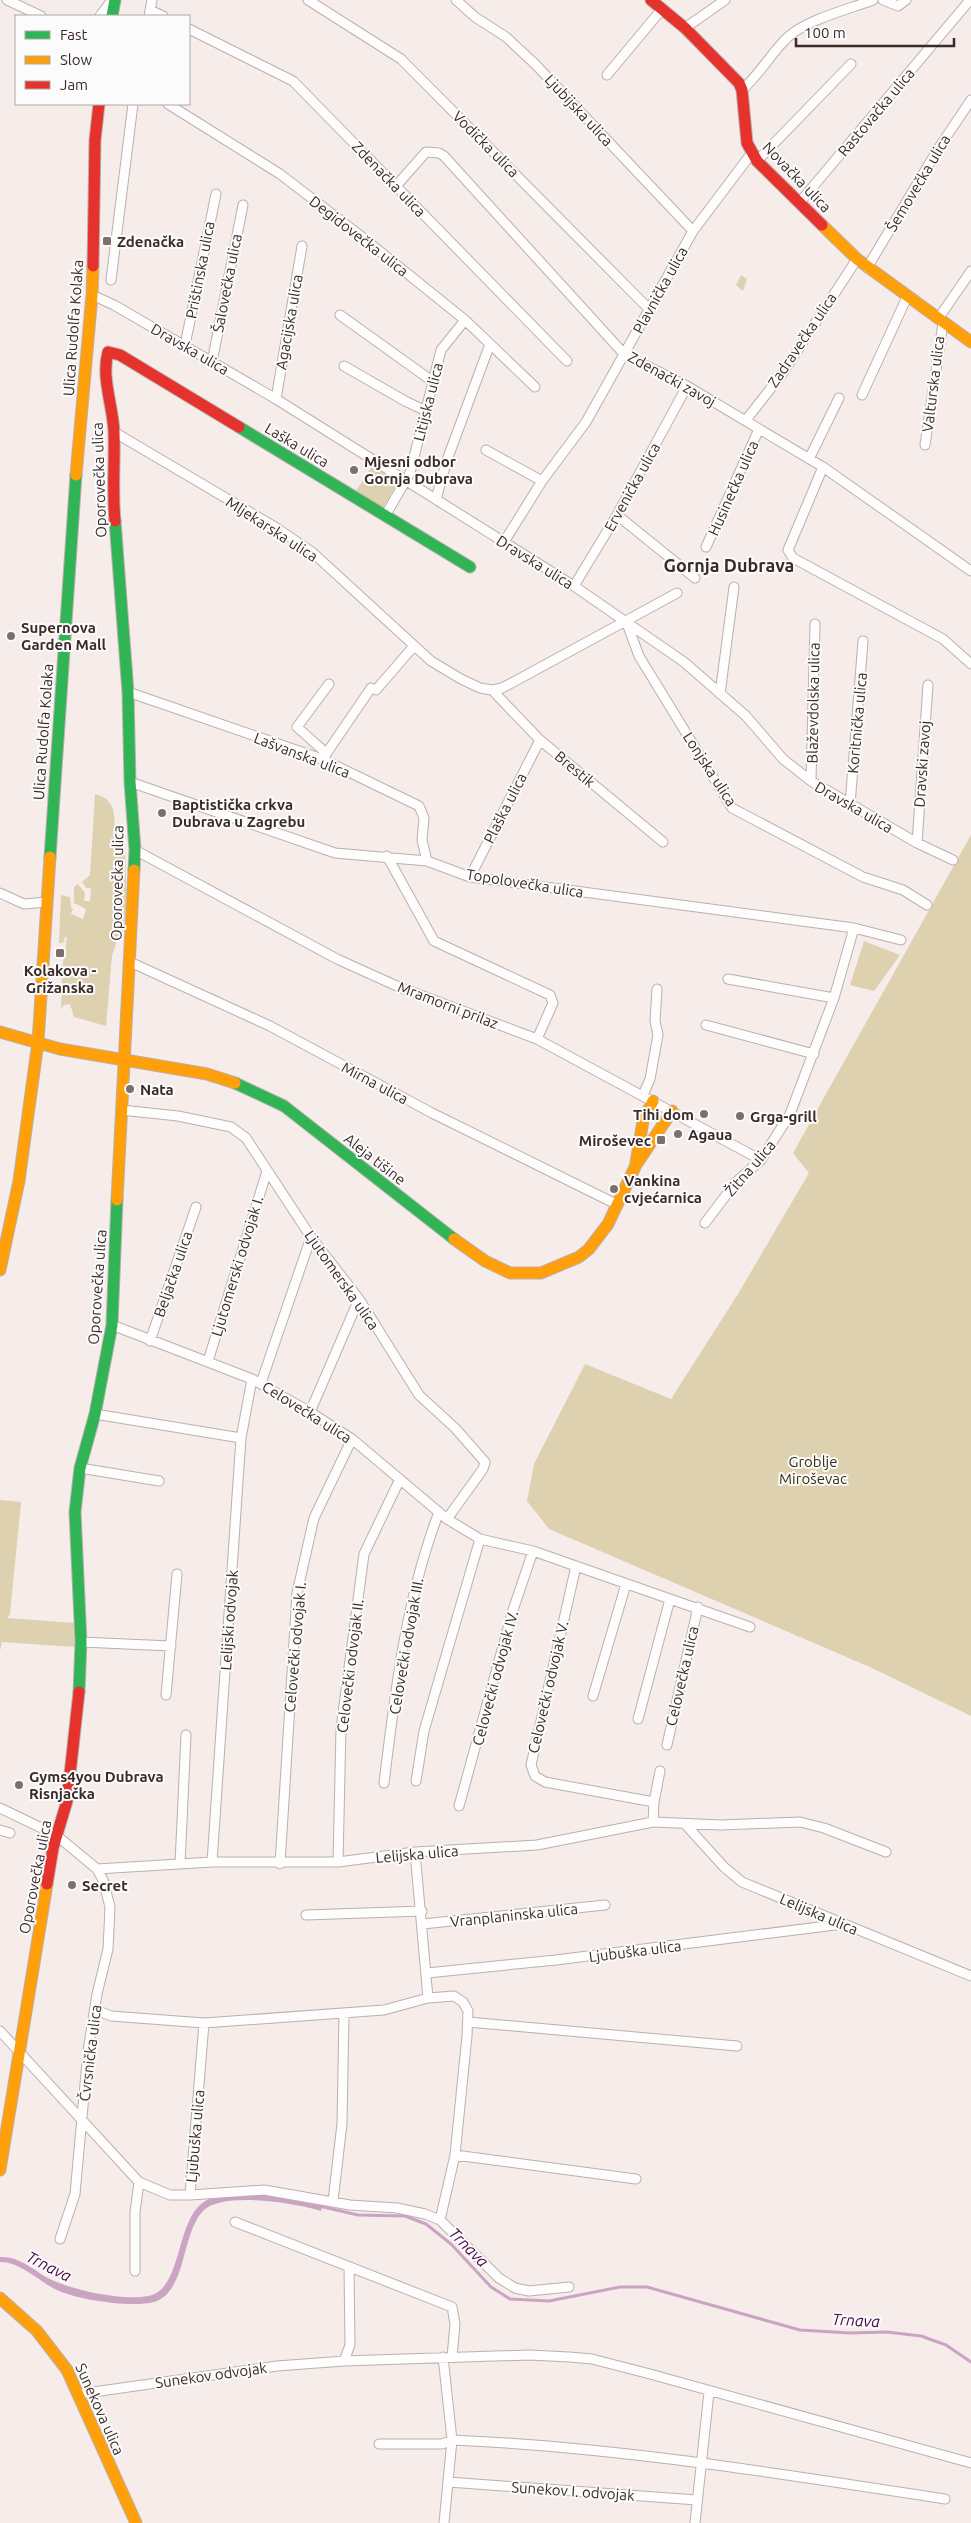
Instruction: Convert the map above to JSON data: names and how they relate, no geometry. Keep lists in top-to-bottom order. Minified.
{"streets":{"street":["Ljubijska ulica","Rastovačka ulica","Vodička ulica","Novačka ulica","Zdenačka ulica","Šemovečka ulica","Degidovečka ulica","Prištinska ulica","Šalovečka ulica","Plavnička ulica","Agacijska ulica","Ulica Rudolfa Kolaka","Zadravečka ulica","Dravska ulica","Zdenački zavoj","Valturska ulica","Litijska ulica","Laška ulica","Oporovečka ulica","Ervenička ulica","Husinečka ulica","Mljekarska ulica","Blaževdolska ulica","Koritnička ulica","Lašvanska ulica","Dravski zavoj","Brestik","Lonjska ulica","Plaška ulica","Topolovečka ulica","Mramorni prilaz","Mirna ulica","Aleja tišine","Žitna ulica","Ljutomerski odvojak I.","Beljačka ulica","Ljutomerska ulica","Celovečka ulica","Lelijski odvojak","Celovečki odvojak III.","Celovečki odvojak I.","Celovečki odvojak II.","Celovečki odvojak IV.","Celovečki odvojak V.","Lelijska ulica","Vranplaninska ulica","Ljubuška ulica","Čvrsnička ulica","Sunekov odvojak","Sunekova ulica","Sunekov I. odvojak"]},"crossings":[["Ljubijska ulica","Plavnička ulica"],["Rastovačka ulica","Novačka ulica"],["Vodička ulica","Plavnička ulica"],["Novačka ulica","Šemovečka ulica"],["Novačka ulica","Plavnička ulica"],["Novačka ulica","Zadravečka ulica"],["Novačka ulica","Valturska ulica"],["Zdenačka ulica","Zdenački zavoj"],["Degidovečka ulica","Litijska ulica"],["Prištinska ulica","Dravska ulica"],["Šalovečka ulica","Dravska ulica"],["Plavnička ulica","Dravska ulica"],["Plavnička ulica","Zdenački zavoj"],["Agacijska ulica","Dravska ulica"],["Ulica Rudolfa Kolaka","Dravska ulica"],["Ulica Rudolfa Kolaka","Aleja tišine"],["Zadravečka ulica","Zdenački zavoj"],["Dravska ulica","Litijska ulica"],["Dravska ulica","Ervenička ulica"],["Dravska ulica","Blaževdolska ulica"],["Dravska ulica","Koritnička ulica"],["Dravska ulica","Dravski zavoj"],["Dravska ulica","Lonjska ulica"],["Zdenački zavoj","Ervenička ulica"],["Zdenački zavoj","Husinečka ulica"],["Litijska ulica","Laška ulica"],["Laška ulica","Oporovečka ulica"],["Oporovečka ulica","Mljekarska ulica"],["Oporovečka ulica","Lašvanska ulica"],["Oporovečka ulica","Topolovečka ulica"],["Oporovečka ulica","Mramorni prilaz"],["Oporovečka ulica","Mirna ulica"],["Oporovečka ulica","Aleja tišine"],["Oporovečka ulica","Ljutomerska ulica"],["Oporovečka ulica","Celovečka ulica"],["Mljekarska ulica","Brestik"],["Lašvanska ulica","Topolovečka ulica"],["Brestik","Plaška ulica"],["Plaška ulica","Topolovečka ulica"],["Topolovečka ulica","Žitna ulica"],["Mramorni prilaz","Aleja tišine"],["Mramorni prilaz","Žitna ulica"],["Mirna ulica","Aleja tišine"],["Ljutomerski odvojak I.","Ljutomerska ulica"],["Ljutomerski odvojak I.","Celovečka ulica"],["Beljačka ulica","Celovečka ulica"],["Ljutomerska ulica","Celovečka ulica"],["Celovečka ulica","Lelijski odvojak"],["Celovečka ulica","Celovečki odvojak III."],["Celovečka ulica","Celovečki odvojak I."],["Celovečka ulica","Celovečki odvojak II."],["Celovečka ulica","Celovečki odvojak IV."],["Celovečka ulica","Celovečki odvojak V."],["Lelijski odvojak","Lelijska ulica"],["Celovečki odvojak I.","Lelijska ulica"],["Celovečki odvojak II.","Lelijska ulica"],["Lelijska ulica","Ljubuška ulica"],["Lelijska ulica","Čvrsnička ulica"],["Sunekov odvojak","Sunekova ulica"]],"districts":["Gornja Dubrava"],"water":["Trnava"],"parks":["Groblje Miroševac"],"places":{"transit":["Zdenačka","Kolakova - Grižanska","Miroševec"],"other":["Mjesni odbor Gornja Dubrava","Supernova Garden Mall","Baptistička crkva Dubrava u Zagrebu","Nata","Tihi dom","Grga-grill","Agaua","Vankina cvjećarnica","Gyms4you Dubrava Risnjačka","Secret"]},"legend":["Fast","Slow","Jam"],"scale_bar":"100 m"}
